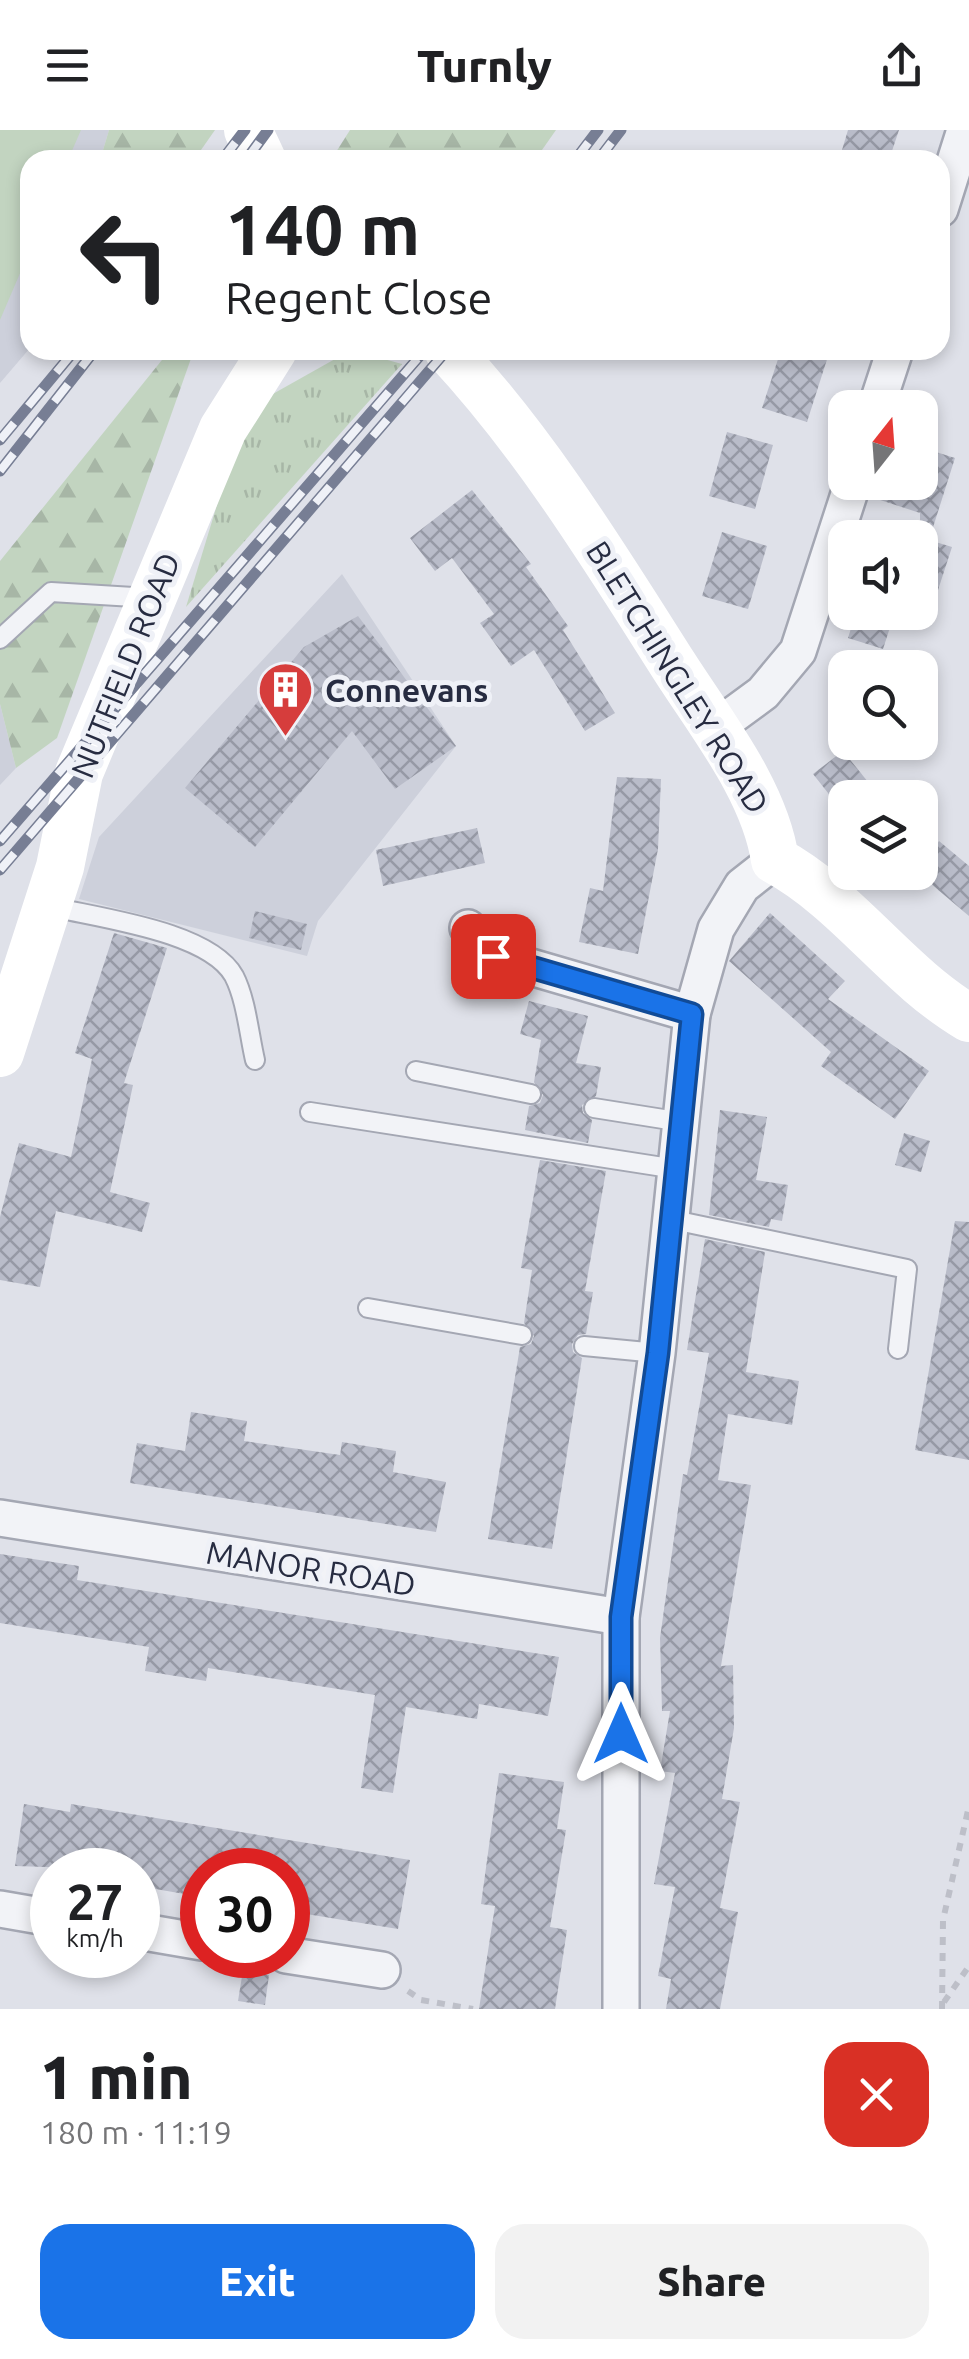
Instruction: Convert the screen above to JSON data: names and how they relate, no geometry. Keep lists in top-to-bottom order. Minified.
{"streets":{"street":["NUTFIELD ROAD","BLETCHINGLEY ROAD","MANOR ROAD"]},"places":{"building":["Connevans"]},"north":"top","page":{"header":"Turnly","turn":["140 m","Regent Close"],"speed":"27 km/h","limit":"30","heading":["1 min","180 m · 11:19"],"buttons":["Exit","Share"]}}
